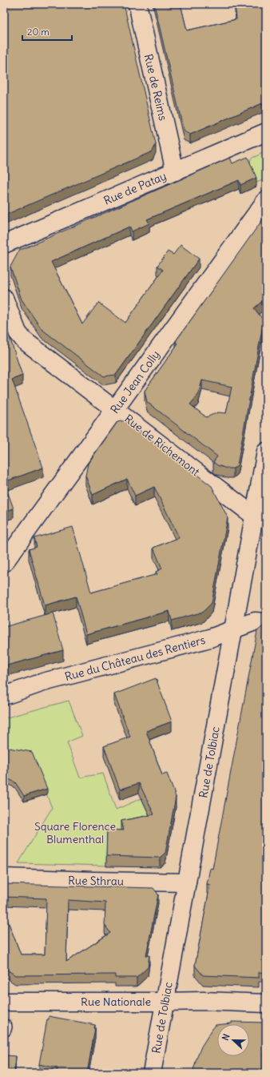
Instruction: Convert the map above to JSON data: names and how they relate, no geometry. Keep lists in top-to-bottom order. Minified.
{"streets":{"street":["Rue de Reims","Rue de Patay","Rue Jean Colly","Rue de Richemont","Rue du Château des Rentiers","Rue de Tolbiac","Rue Sthrau","Rue Nationale"]},"crossings":[["Rue de Reims","Rue de Patay"],["Rue Jean Colly","Rue de Richemont"],["Rue de Richemont","Rue de Tolbiac"],["Rue du Château des Rentiers","Rue de Tolbiac"],["Rue de Tolbiac","Rue Sthrau"],["Rue de Tolbiac","Rue Nationale"]],"parks":["Square Florence Blumenthal"],"scale_bar":"20 m","north":"left"}
